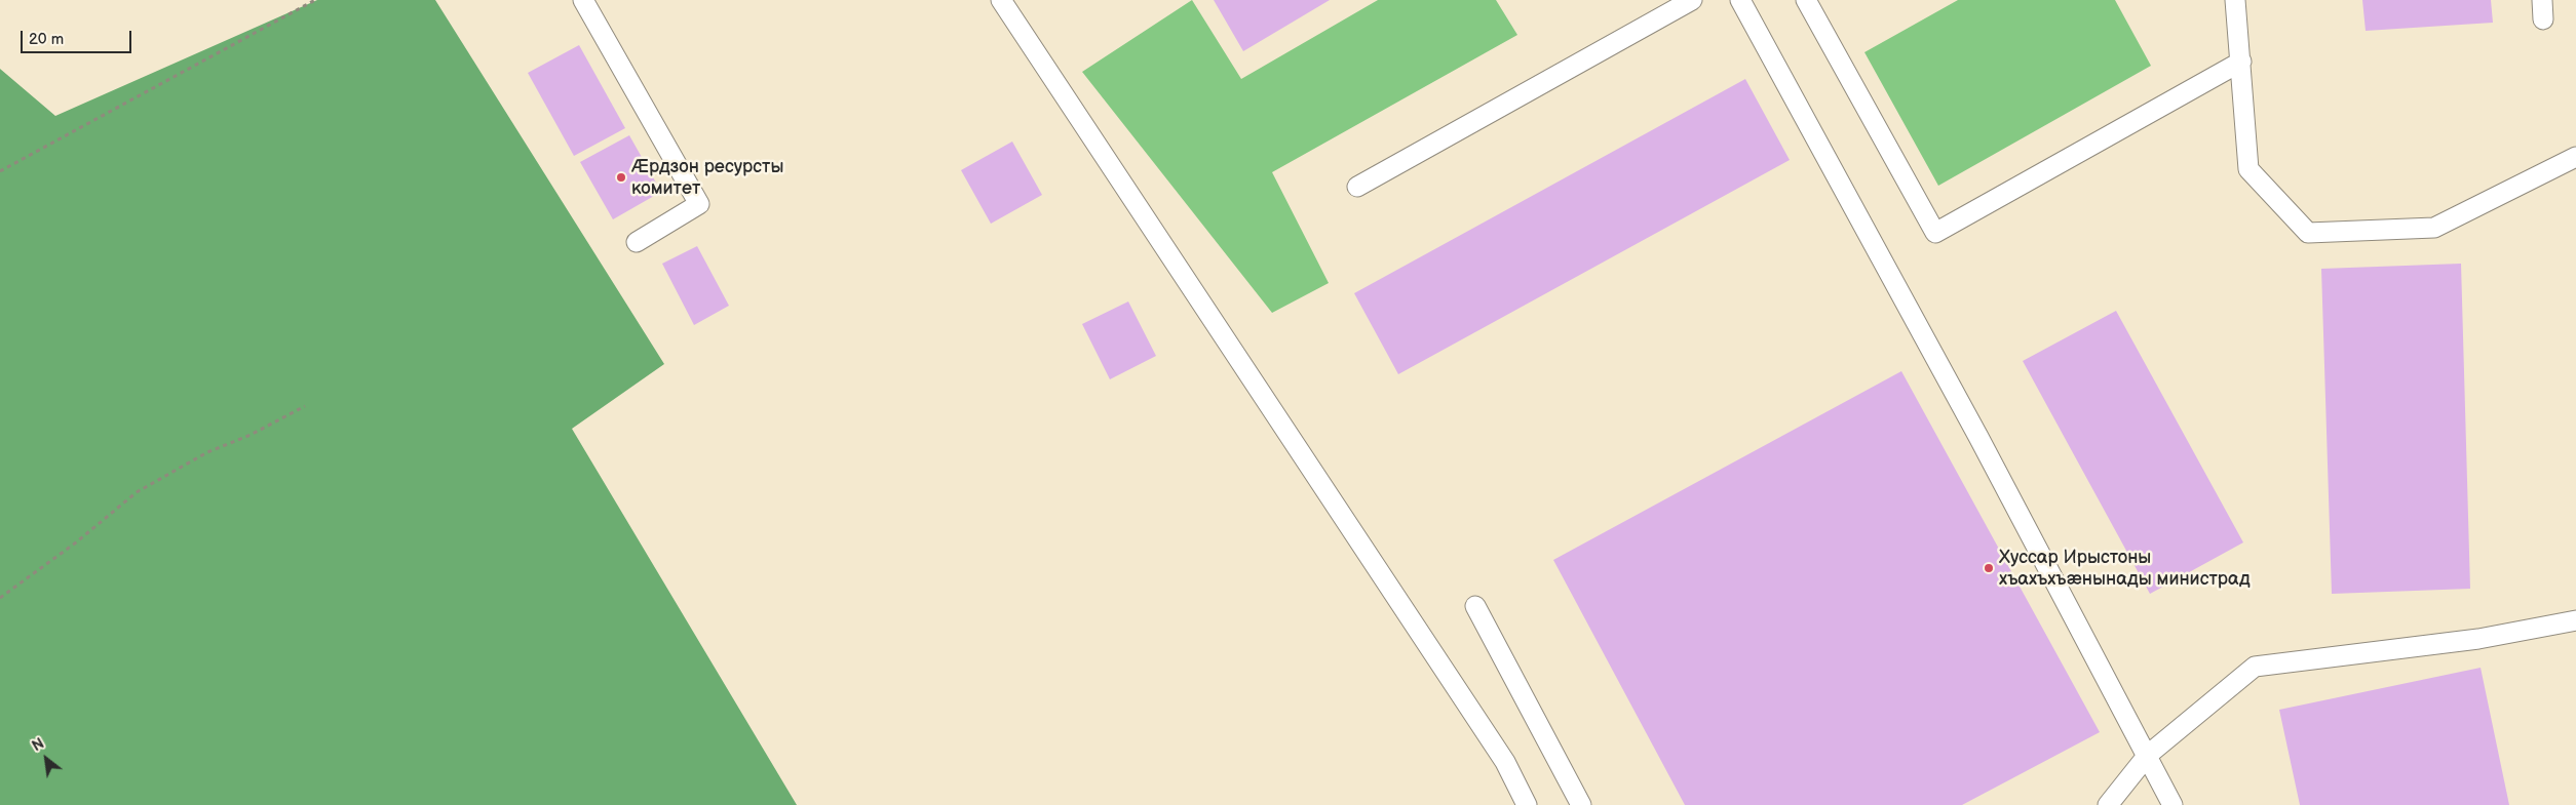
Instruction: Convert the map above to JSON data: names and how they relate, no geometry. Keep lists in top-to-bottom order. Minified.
{"places":["Æрдзон ресурсты комитет","Хуссар Ирыстоны хъахъхъæнынады министрад"],"scale_bar":"20 m","north":"top left"}
